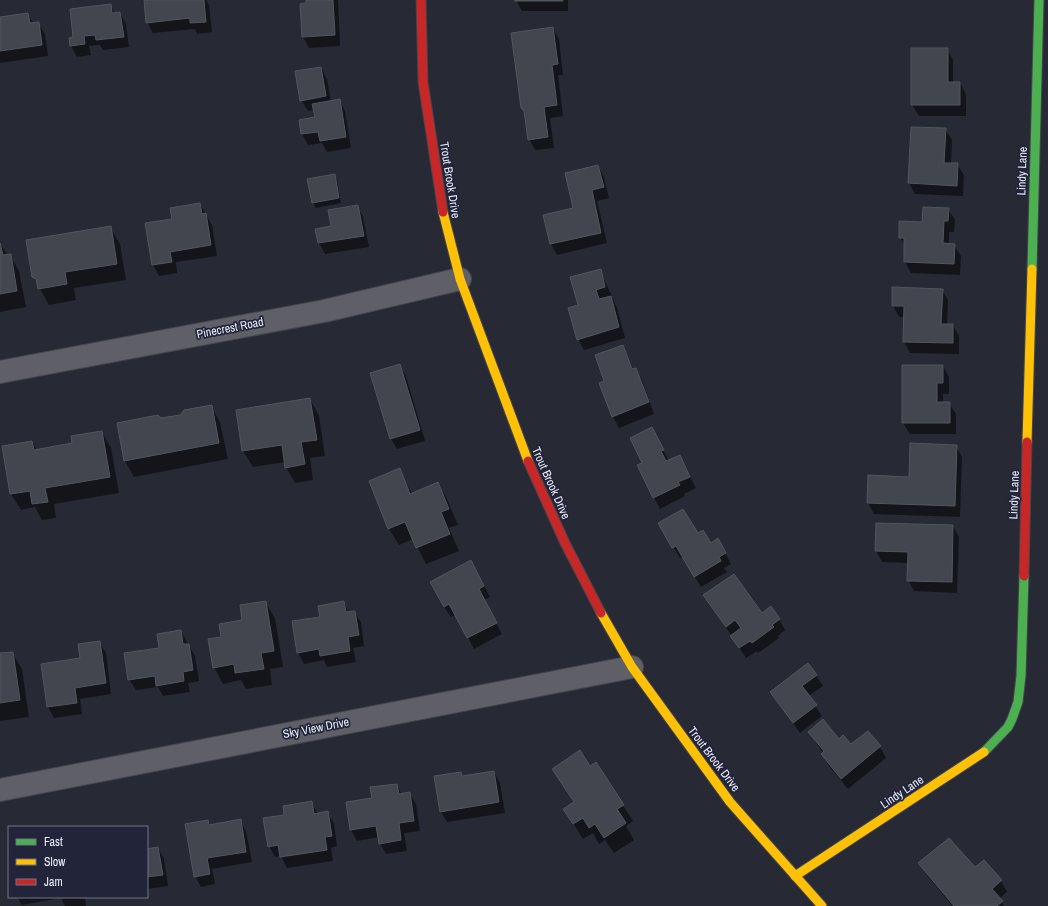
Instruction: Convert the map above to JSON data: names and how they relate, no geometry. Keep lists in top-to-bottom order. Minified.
{"streets":{"main road":["Lindy Lane","Trout Brook Drive"],"street":["Pinecrest Road","Sky View Drive"]},"crossings":[["Lindy Lane","Trout Brook Drive"],["Trout Brook Drive","Pinecrest Road"],["Trout Brook Drive","Sky View Drive"]],"legend":["Fast","Slow","Jam"]}
